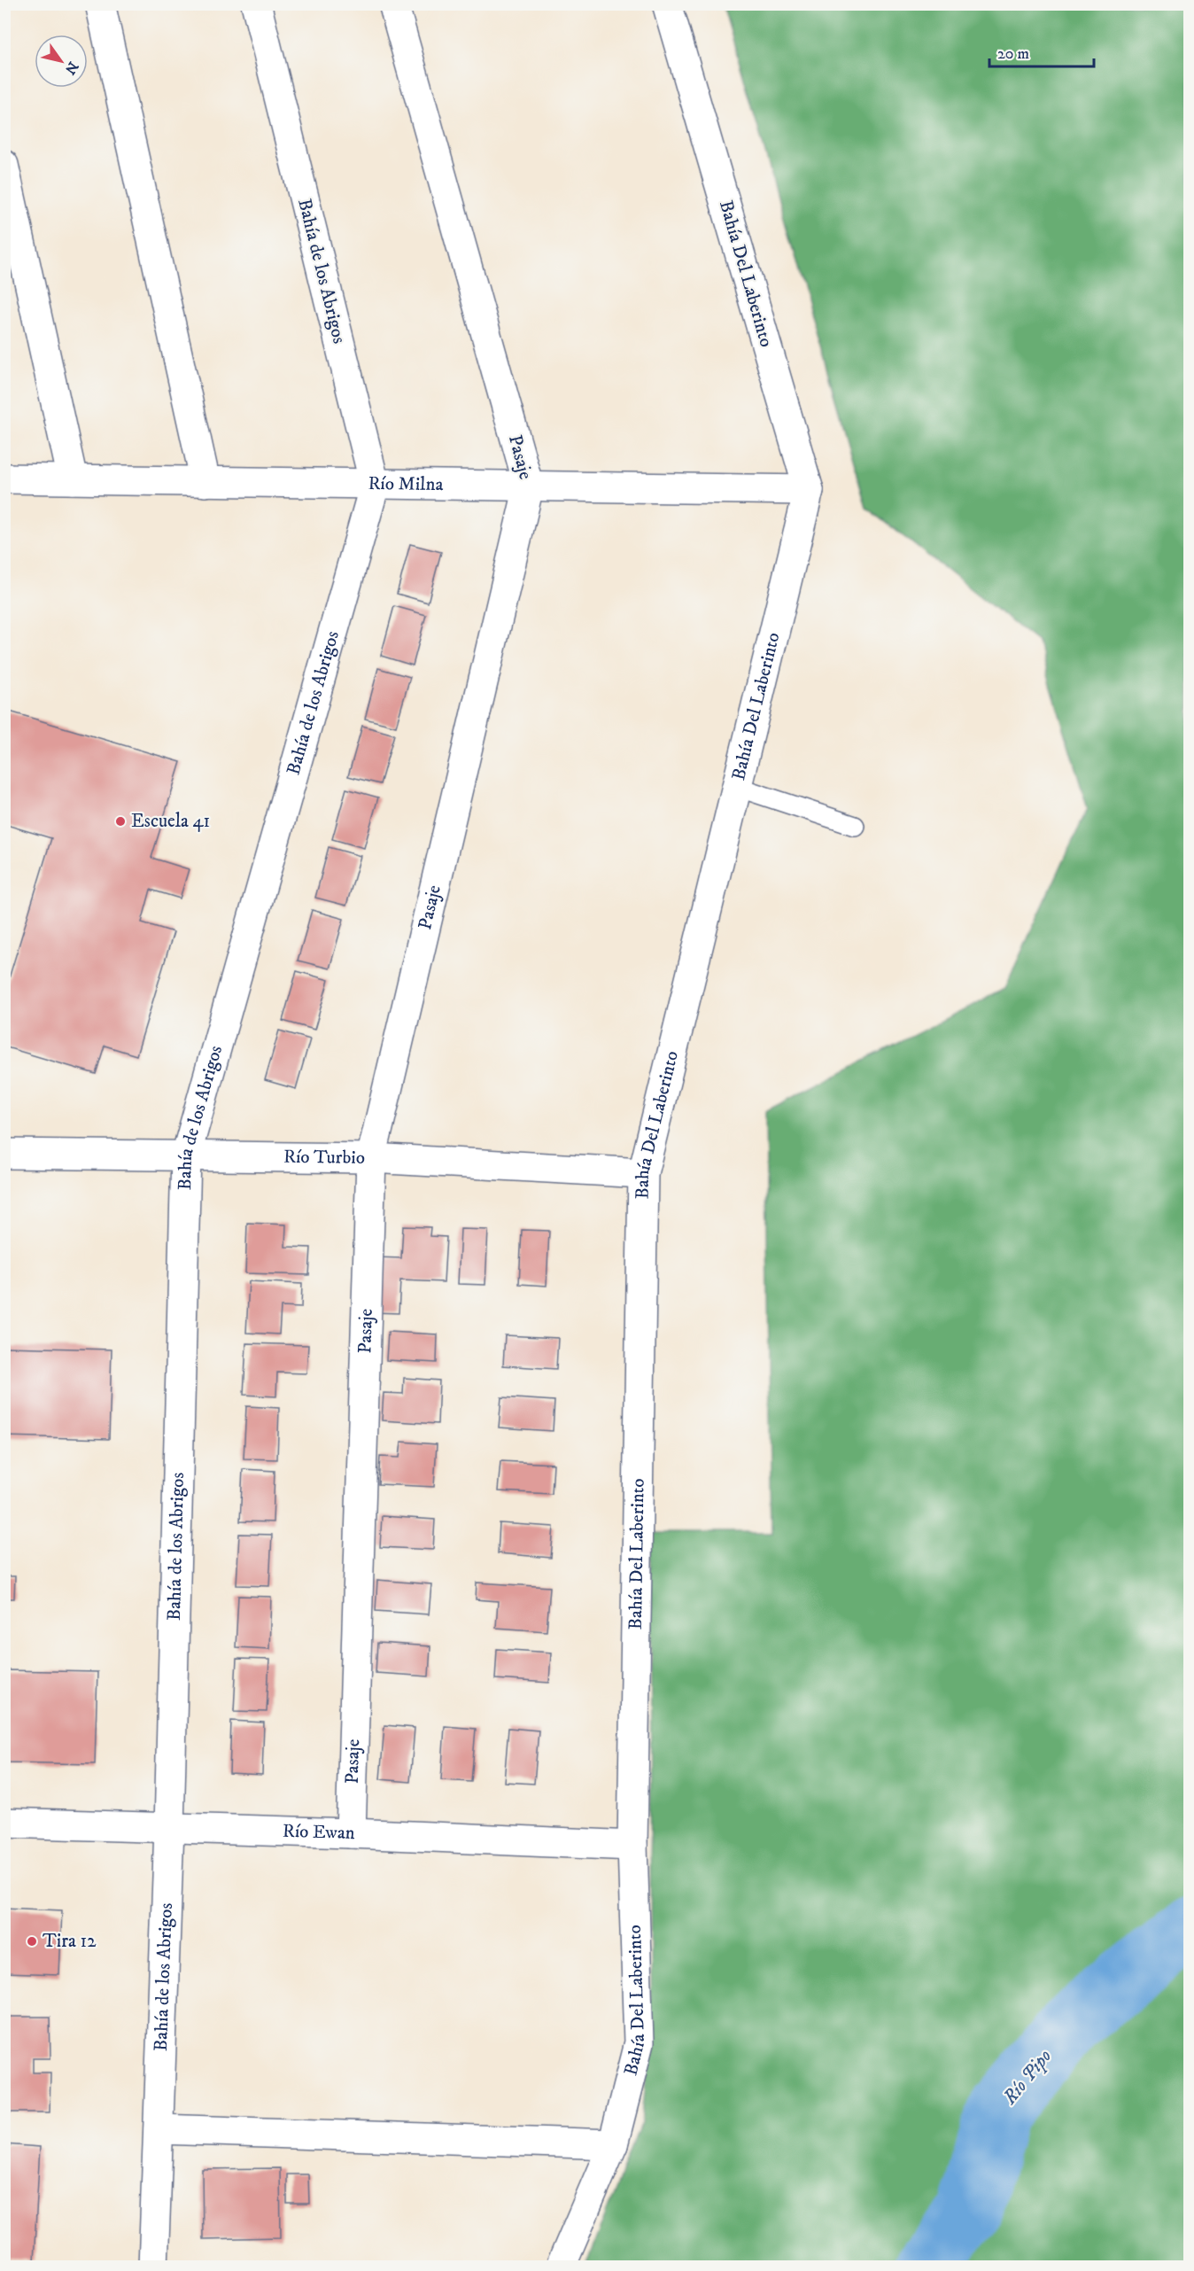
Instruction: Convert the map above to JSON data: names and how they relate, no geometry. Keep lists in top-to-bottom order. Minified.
{"streets":{"street":["Bahía de los Abrigos","Bahía Del Laberinto","Pasaje","Río Milna","Río Turbio","Río Ewan"]},"crossings":[["Bahía de los Abrigos","Río Milna"],["Bahía de los Abrigos","Río Turbio"],["Bahía de los Abrigos","Río Ewan"],["Bahía Del Laberinto","Río Milna"],["Bahía Del Laberinto","Río Turbio"],["Bahía Del Laberinto","Río Ewan"],["Pasaje","Río Milna"],["Pasaje","Río Turbio"],["Pasaje","Río Ewan"]],"water":["Río Pipo"],"places":["Escuela 41","Tira 12"],"scale_bar":"20 m","north":"bottom right"}
